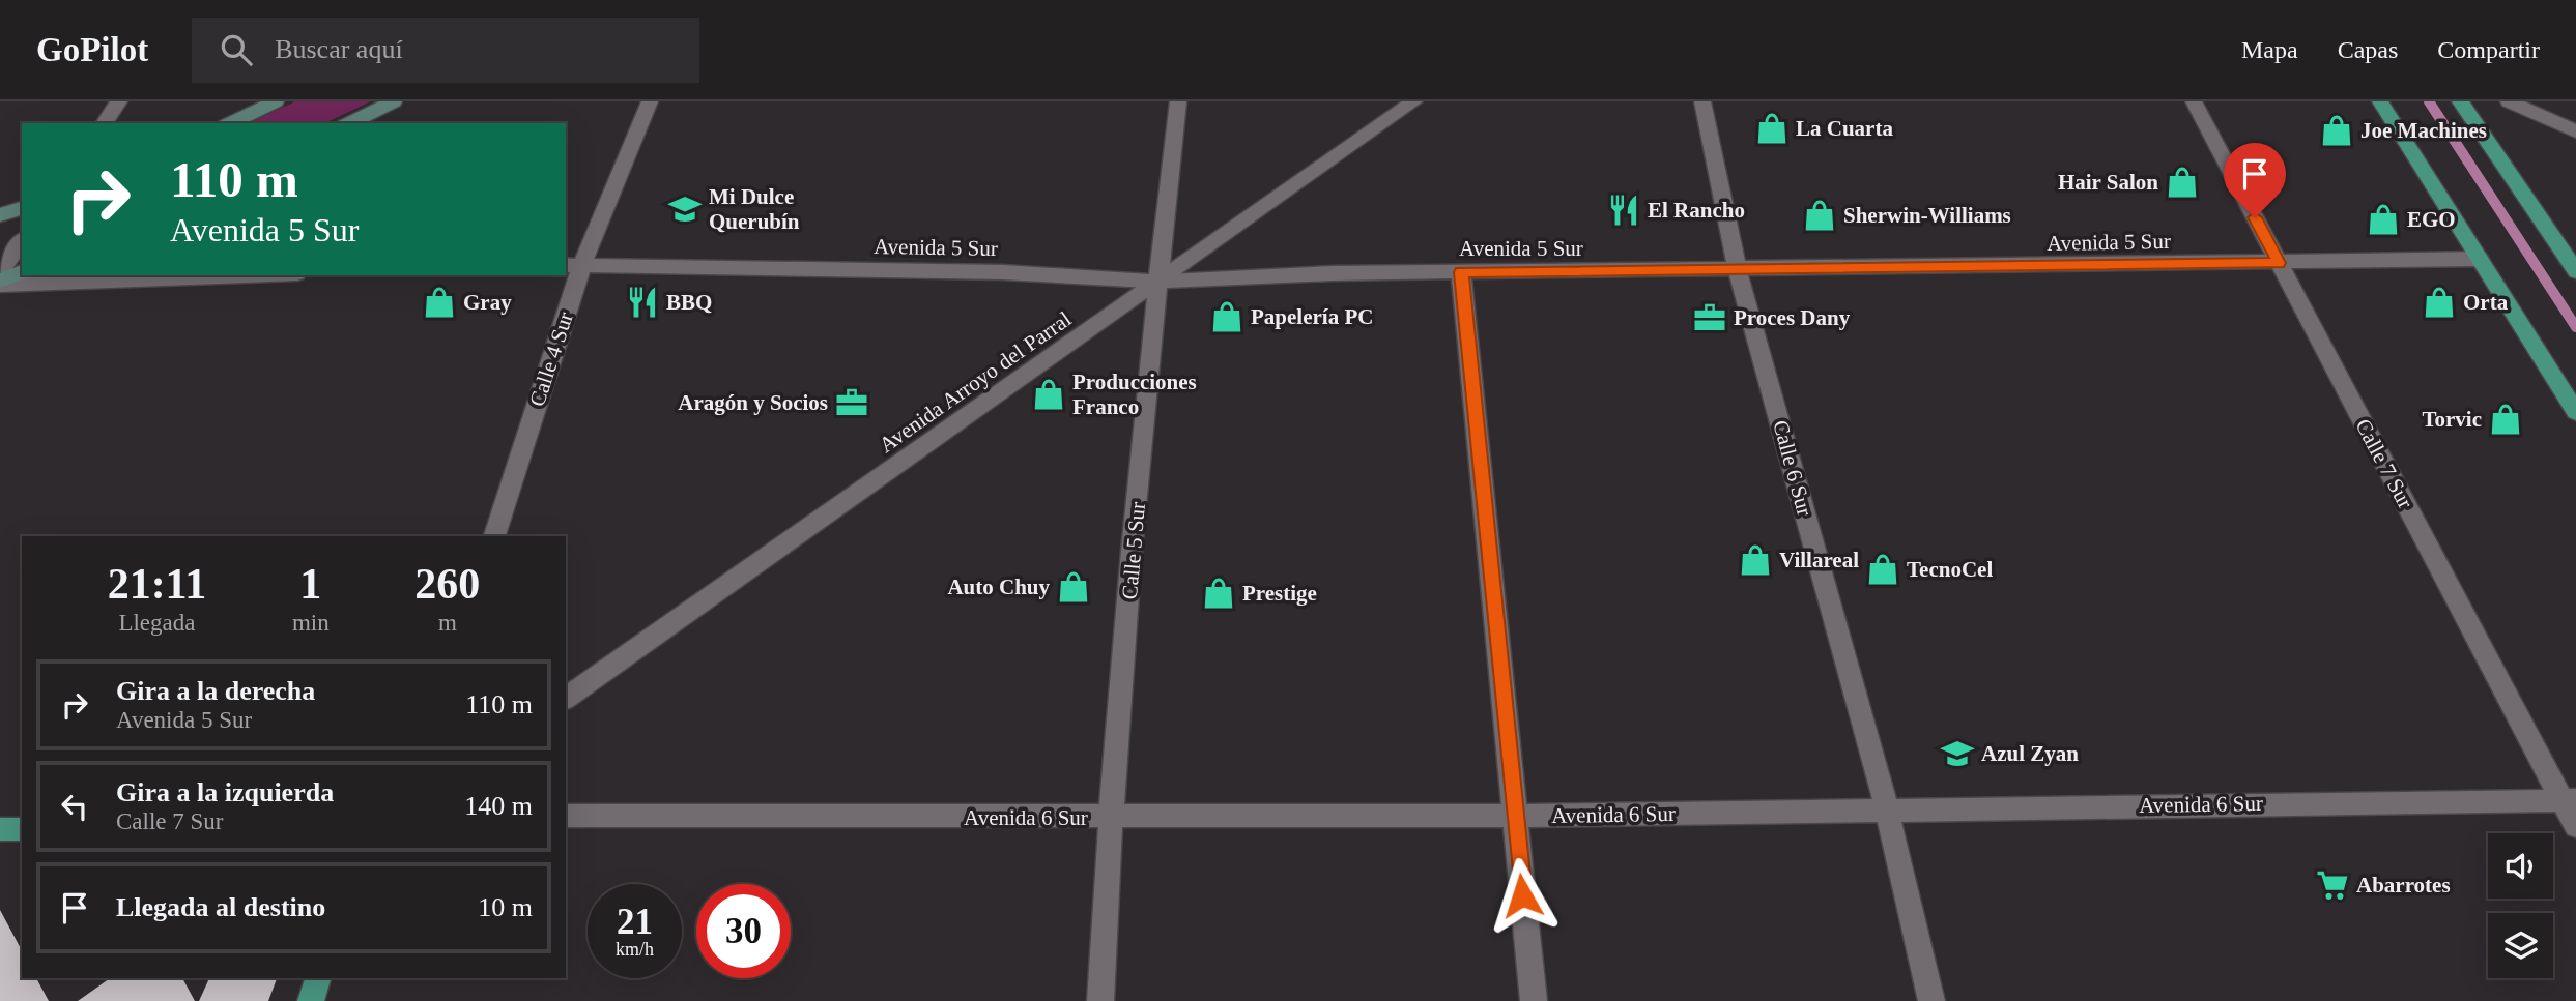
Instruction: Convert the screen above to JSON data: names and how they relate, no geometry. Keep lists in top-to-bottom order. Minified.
{"streets":{"street":["Avenida 5 Sur","Calle 4 Sur","Avenida Arroyo del Parral","Calle 7 Sur","Calle 6 Sur","Calle 5 Sur","Avenida 6 Sur"]},"crossings":[["Avenida 5 Sur","Calle 4 Sur"],["Avenida 5 Sur","Avenida Arroyo del Parral"],["Avenida 5 Sur","Calle 7 Sur"],["Avenida 5 Sur","Calle 6 Sur"],["Avenida 5 Sur","Calle 5 Sur"],["Avenida Arroyo del Parral","Calle 5 Sur"],["Calle 7 Sur","Avenida 6 Sur"],["Calle 6 Sur","Avenida 6 Sur"],["Calle 5 Sur","Avenida 6 Sur"]],"places":{"shop":["La Cuarta","Joe Machines","Hair Salon","Sherwin-Williams","EGO","Gray","Orta","Papelería PC","Producciones Franco","Torvic","Villareal","TecnoCel","Auto Chuy","Prestige"],"school or university":["Mi Dulce Querubín","Azul Zyan"],"restaurant":["El Rancho","BBQ"],"office":["Proces Dany","Aragón y Socios"],"supermarket":["Abarrotes"]},"page":{"header":"GoPilot","search":"Buscar aquí","nav":["Mapa","Capas","Compartir"],"turn":["110 m","Avenida 5 Sur"],"eta":["21:11","Llegada","1","min","260","m"],"list":[{"name":"Gira a la derecha","note":"Avenida 5 Sur","value":"110 m"},{"name":"Gira a la izquierda","note":"Calle 7 Sur","value":"140 m"},{"name":"Llegada al destino","value":"10 m"}],"speed":"21 km/h","limit":"30"}}
